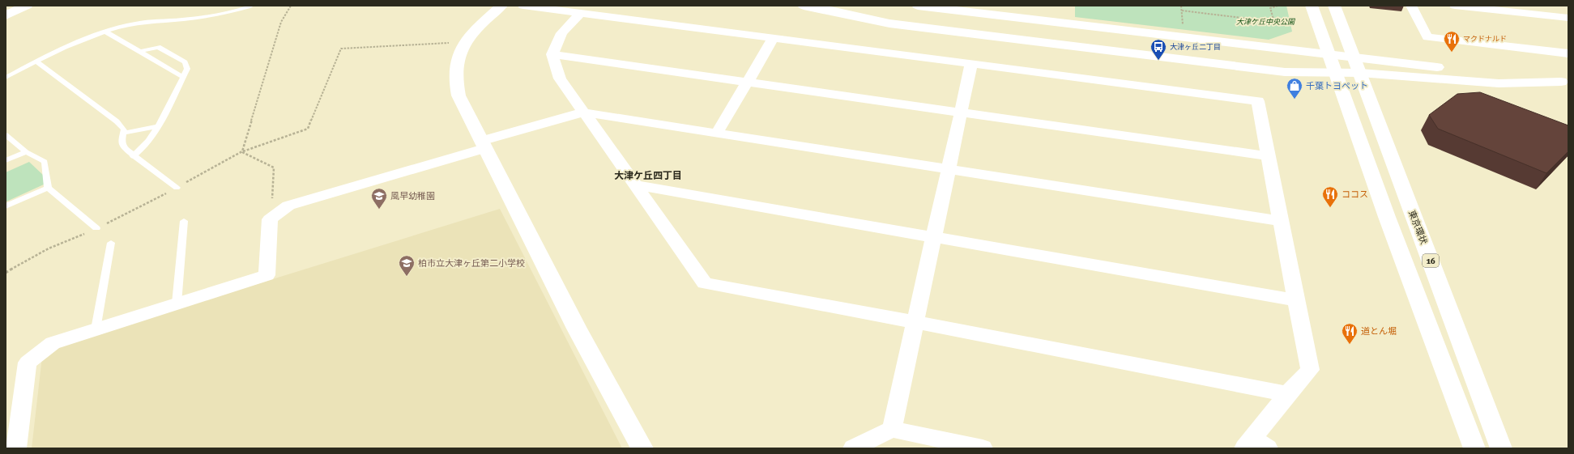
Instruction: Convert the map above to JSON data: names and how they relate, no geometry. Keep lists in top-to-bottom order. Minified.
{"streets":{"main road":["東京環状","16"]},"districts":["大津ケ丘四丁目"],"parks":["大津ケ丘中央公園"],"places":{"restaurant":["マクドナルド","ココス","道とん堀"],"bus stop":["大津ヶ丘二丁目"],"shop":["千葉トヨペット"],"school or university":["風早幼稚園","柏市立大津ヶ丘第二小学校"]}}
